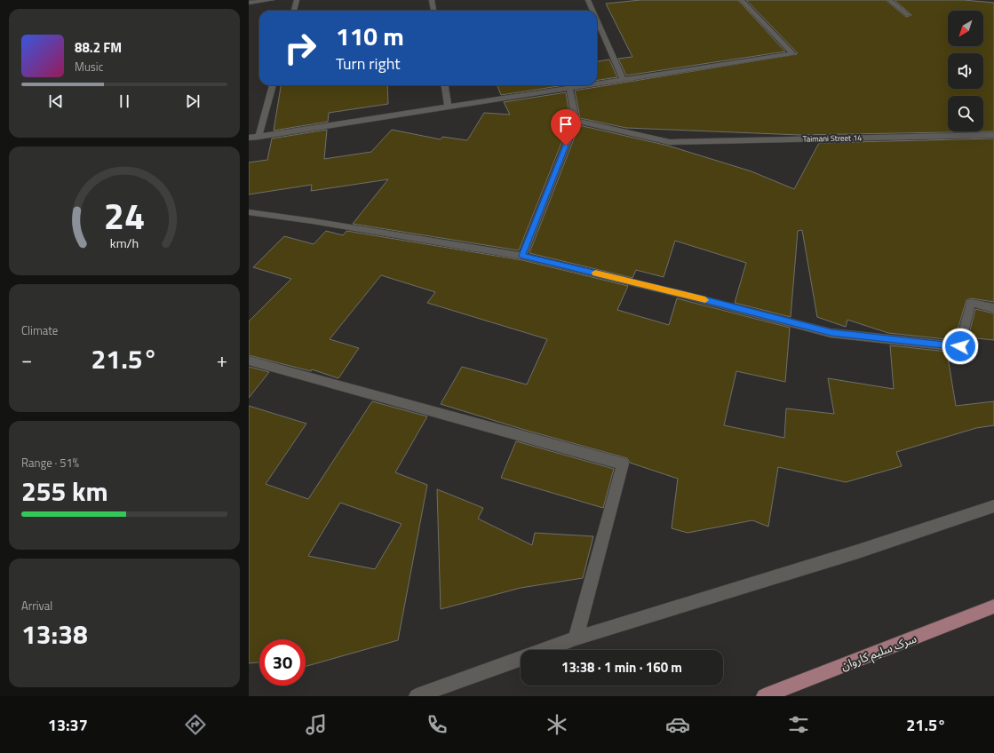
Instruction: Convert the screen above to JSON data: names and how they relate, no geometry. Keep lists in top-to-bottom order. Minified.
{"streets":{"main road":["سرک سلیم کاروان"],"street":["Taimani Street 14"]},"north":"bottom left","page":{"turn":["110 m","Turn right"],"song":["88.2 FM","Music"],"tile":["Climate",["Range · 51%","255 km"],["Arrival","13:38"]],"heat":["−","21.5°","+"],"limit":"30","trip":"13:38 · 1 min · 160 m","tabs":["13:37","21.5°"],"gauge":["24","km/h"]}}
